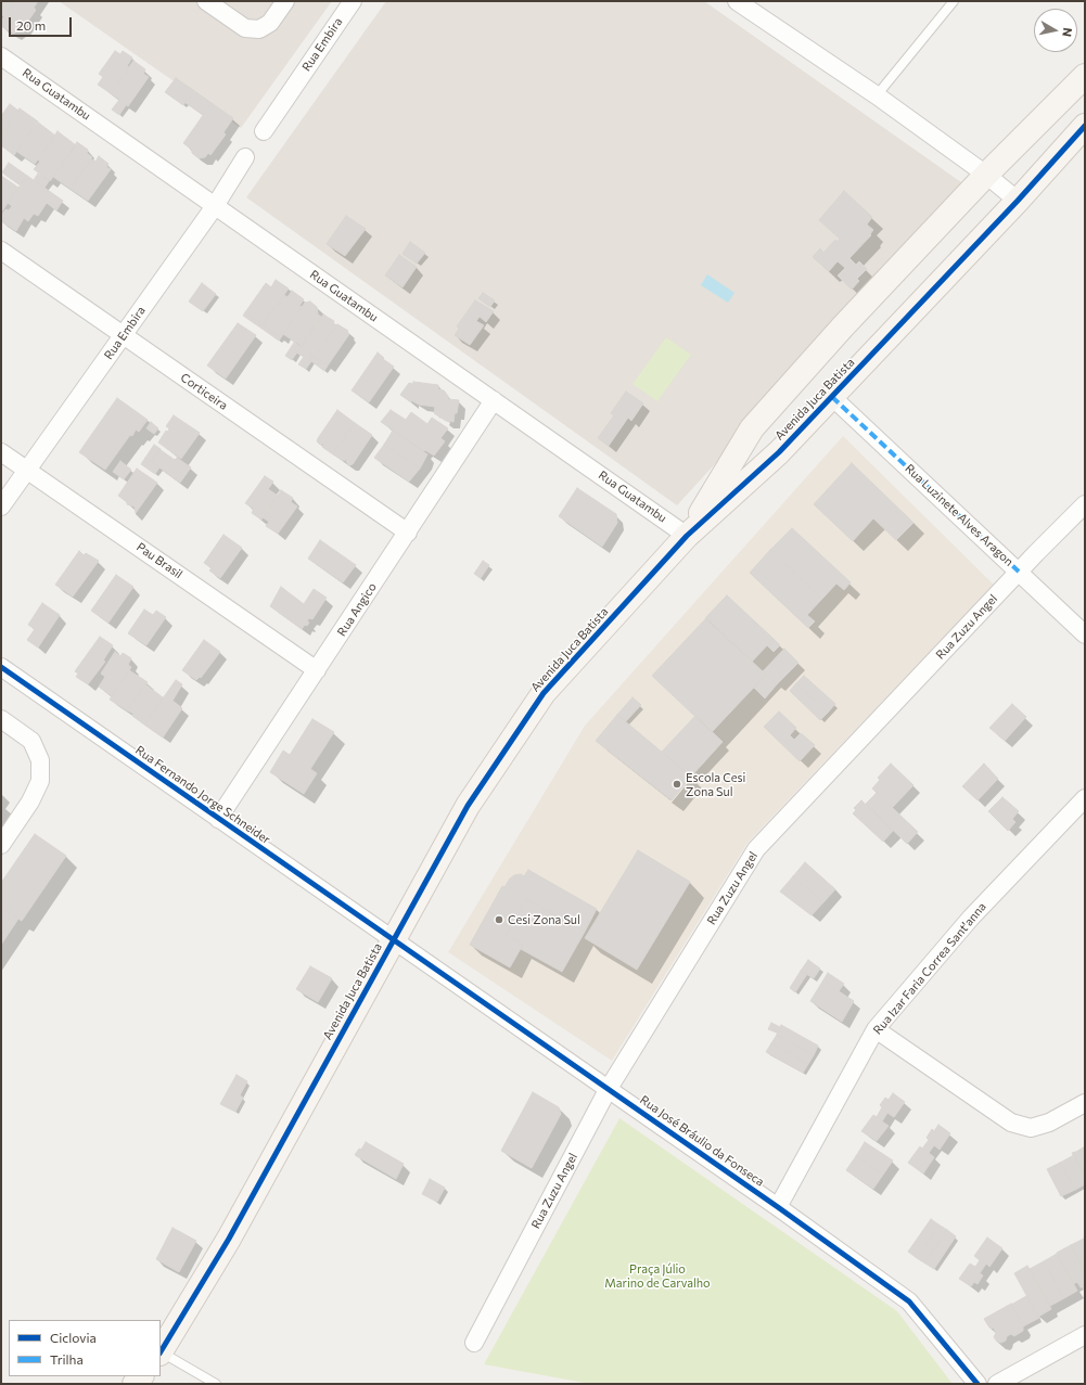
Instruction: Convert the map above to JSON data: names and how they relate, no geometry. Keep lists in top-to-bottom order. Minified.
{"streets":{"main road":["Avenida Juca Batista"],"street":["Rua Embira","Rua Guatambu","Corticeira","Rua Luzinete Alves Aragon","Pau Brasil","Rua Angico","Rua Zuzu Angel","Rua Fernando Jorge Schneider","Rua Izar Faria Correa Sant'anna","Rua José Bráulio da Fonseca"]},"crossings":[["Rua Embira","Rua Guatambu"],["Rua Embira","Corticeira"],["Rua Embira","Pau Brasil"],["Rua Guatambu","Avenida Juca Batista"],["Rua Guatambu","Rua Angico"],["Corticeira","Rua Angico"],["Avenida Juca Batista","Rua Luzinete Alves Aragon"],["Avenida Juca Batista","Rua Fernando Jorge Schneider"],["Avenida Juca Batista","Rua José Bráulio da Fonseca"],["Rua Luzinete Alves Aragon","Rua Zuzu Angel"],["Pau Brasil","Rua Angico"],["Rua Angico","Rua Fernando Jorge Schneider"],["Rua Zuzu Angel","Rua José Bráulio da Fonseca"],["Rua Fernando Jorge Schneider","Rua José Bráulio da Fonseca"],["Rua Izar Faria Correa Sant'anna","Rua José Bráulio da Fonseca"]],"parks":["Praça Júlio Marino de Carvalho"],"places":["Escola Cesi Zona Sul","Cesi Zona Sul"],"legend":["Ciclovia","Trilha"],"scale_bar":"20 m","north":"right"}
